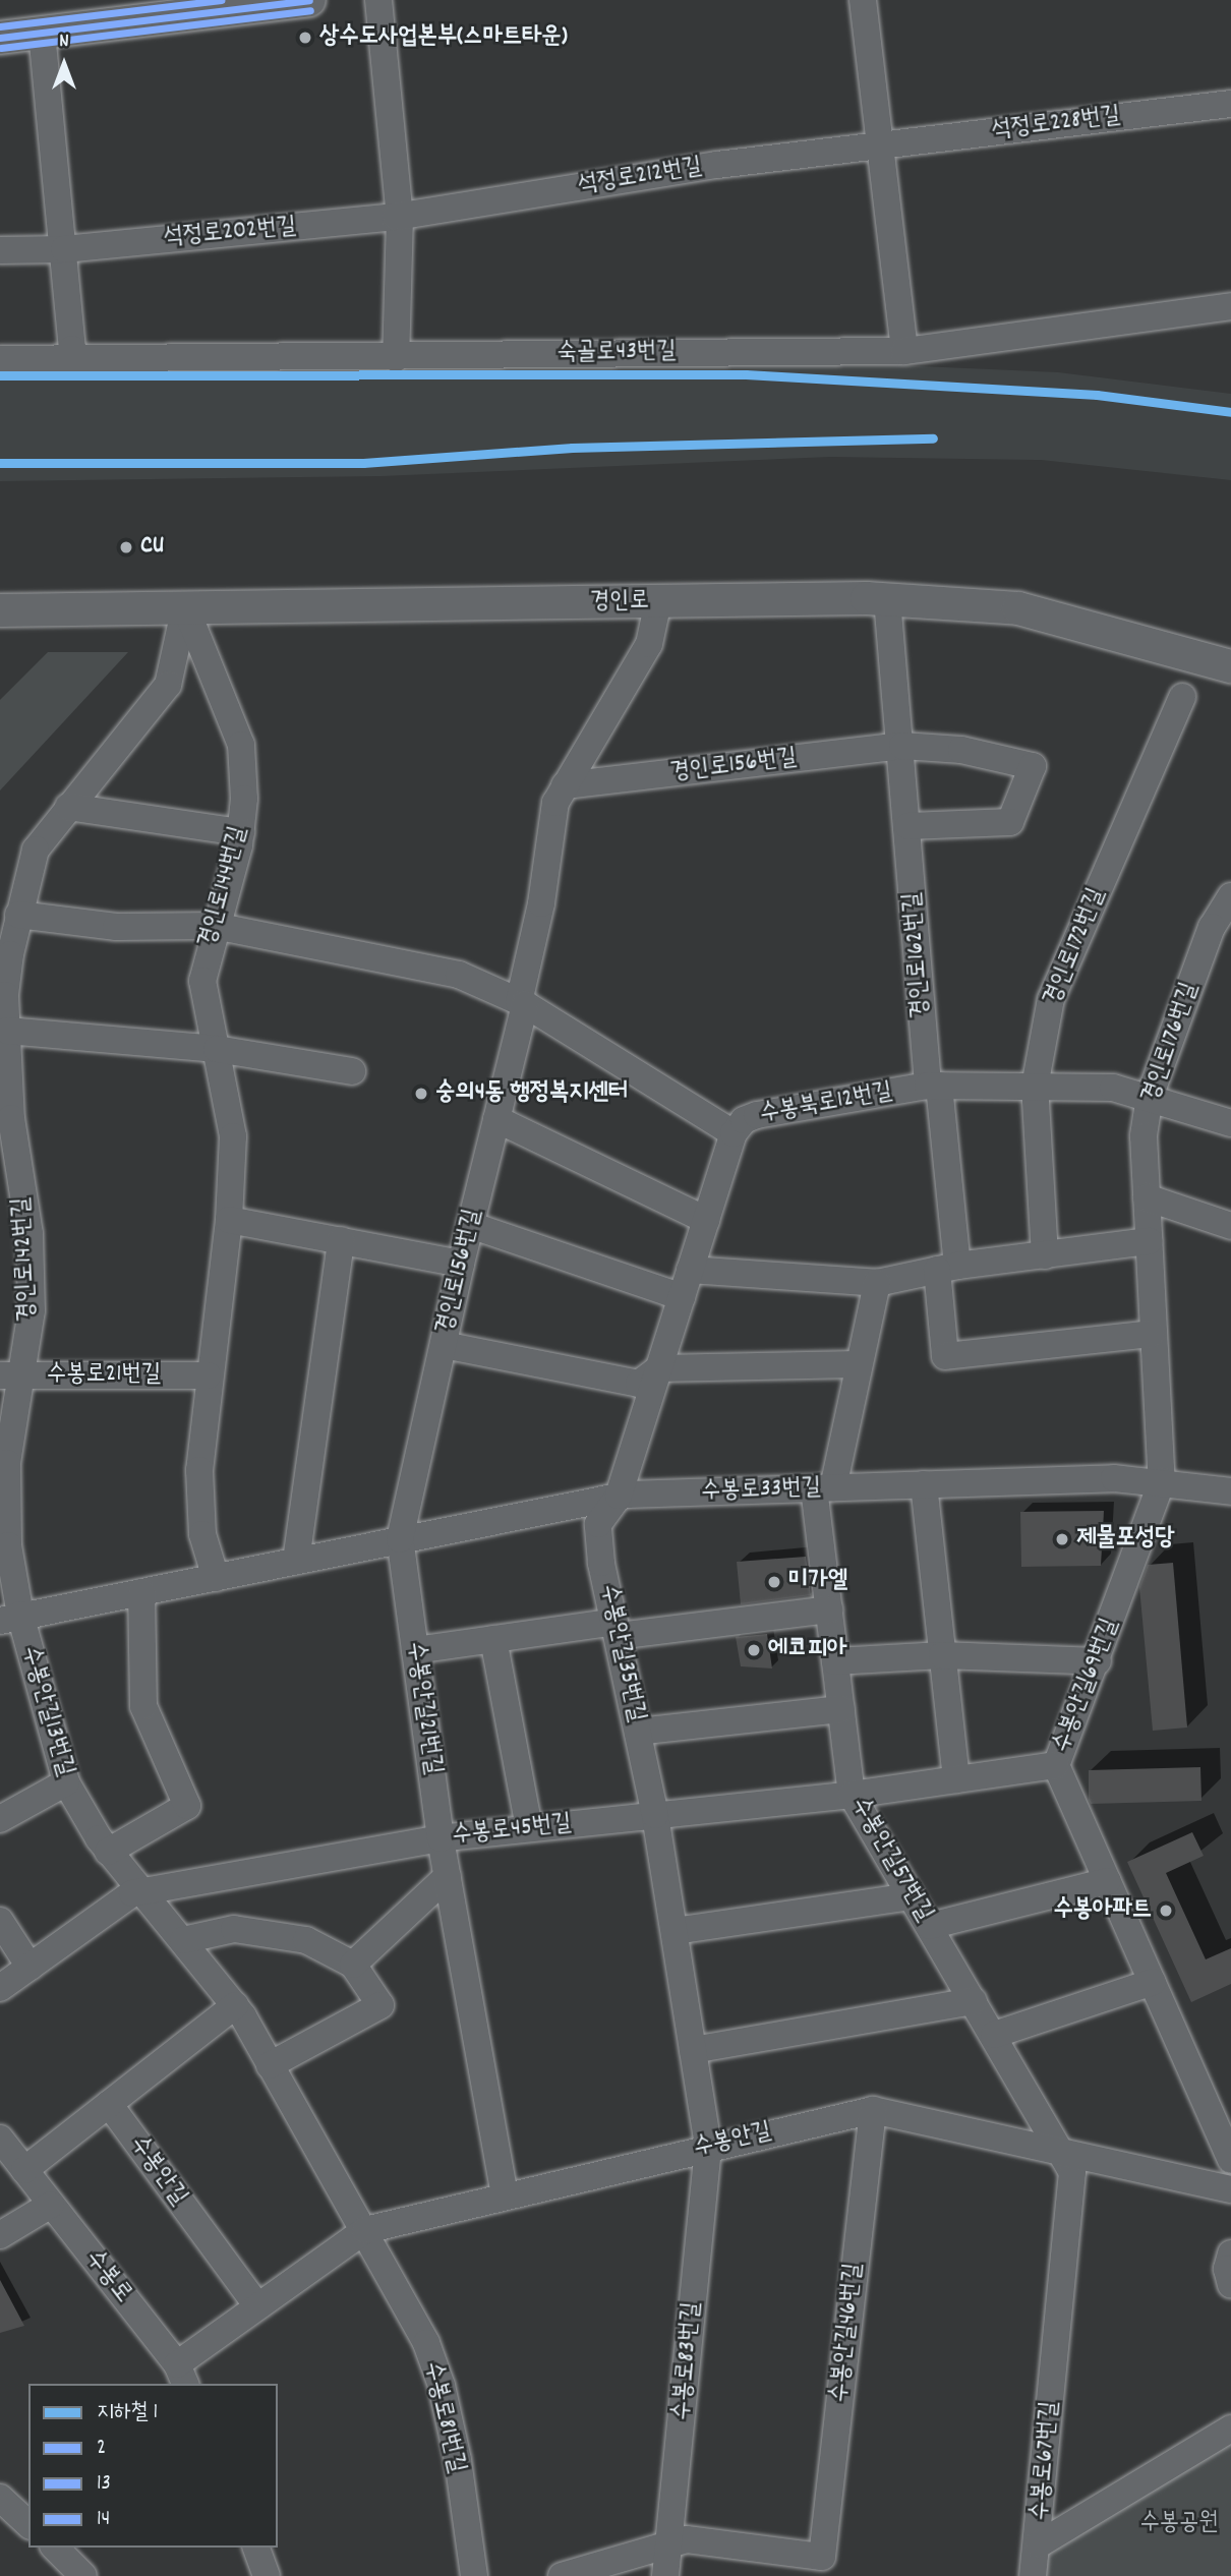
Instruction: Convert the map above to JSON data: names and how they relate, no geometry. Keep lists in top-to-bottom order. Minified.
{"streets":{"main road":["경인로"],"street":["석정로228번길","석정로212번길","석정로202번길","숙골로43번길","경인로156번길","경인로144번길","경인로172번길","경인로162번길","경인로176번길","수봉북로12번길","경인로142번길","수봉로21번길","수봉로33번길","수봉안길35번길","수봉안길69번길","수봉안길21번길","수봉안길13번길","수봉로45번길","수봉안길57번길","수봉안길","수봉로","수봉안길46번길","수봉로83번길","수봉로81번길","수봉로67번길"]},"crossings":[["석정로228번길","석정로212번길"],["석정로212번길","석정로202번길"],["경인로","경인로156번길"],["경인로","경인로144번길"],["경인로","경인로162번길"],["경인로","경인로142번길"],["경인로156번길","경인로162번길"],["경인로156번길","수봉북로12번길"],["경인로156번길","수봉로33번길"],["경인로156번길","수봉안길21번길"],["경인로144번길","수봉북로12번길"],["경인로144번길","경인로142번길"],["경인로144번길","수봉로21번길"],["경인로144번길","수봉로33번길"],["경인로172번길","수봉북로12번길"],["경인로162번길","수봉북로12번길"],["경인로176번길","수봉북로12번길"],["경인로176번길","수봉로33번길"],["경인로176번길","수봉안길69번길"],["수봉북로12번길","수봉안길35번길"],["경인로142번길","수봉로21번길"],["경인로142번길","수봉로33번길"],["경인로142번길","수봉안길13번길"],["수봉로33번길","수봉안길35번길"],["수봉로33번길","수봉안길69번길"],["수봉로33번길","수봉안길21번길"],["수봉로33번길","수봉안길13번길"],["수봉로33번길","수봉안길57번길"],["수봉안길35번길","수봉로45번길"],["수봉안길35번길","수봉안길"],["수봉안길35번길","수봉로83번길"],["수봉안길69번길","수봉로45번길"],["수봉안길21번길","수봉로45번길"],["수봉안길21번길","수봉안길"],["수봉안길13번길","수봉로45번길"],["수봉안길13번길","수봉안길"],["수봉안길13번길","수봉로81번길"],["수봉로45번길","수봉안길57번길"],["수봉안길57번길","수봉안길"],["수봉안길57번길","수봉로67번길"],["수봉안길","수봉로"],["수봉안길","수봉안길46번길"],["수봉안길","수봉로83번길"],["수봉안길","수봉로81번길"],["수봉안길","수봉로67번길"],["수봉안길46번길","수봉로83번길"]],"parks":["수봉공원"],"places":["상수도사업본부(스마트타운)","CU","숭의4동 행정복지센터","제물포성당","미가엘","에코피아","수봉아파트"],"lines":["transit line 2","transit line 14","transit line 13","metro line 1"],"legend":["지하철 1","2","13","14"],"north":"top"}
